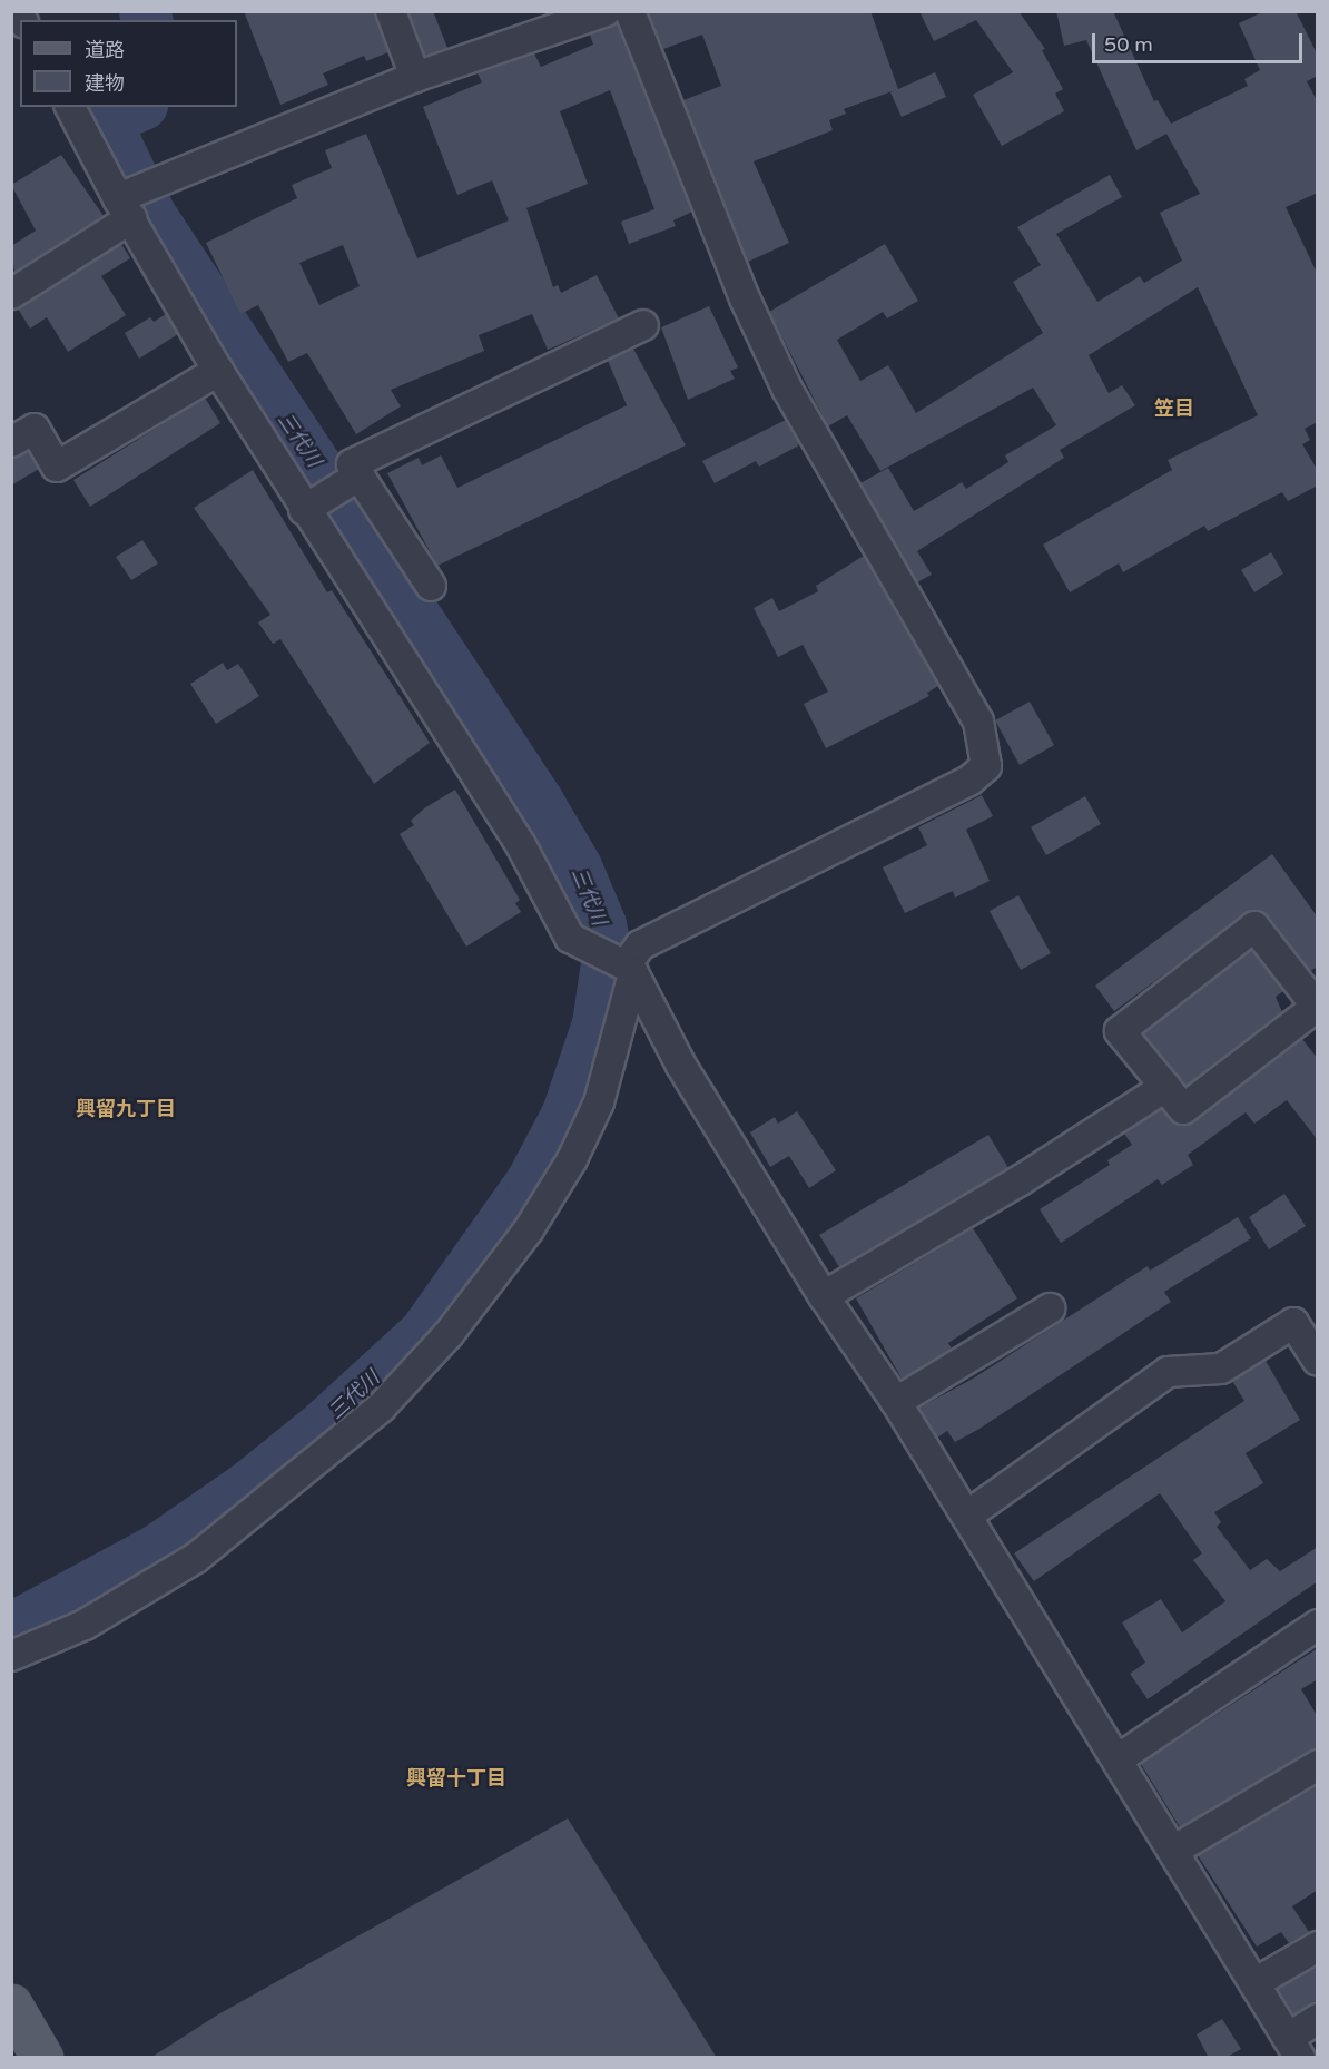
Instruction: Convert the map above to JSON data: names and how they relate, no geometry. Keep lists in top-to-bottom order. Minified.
{"districts":["笠目","興留九丁目","興留十丁目"],"water":["三代川"],"legend":["道路","建物"],"scale_bar":"50 m"}
